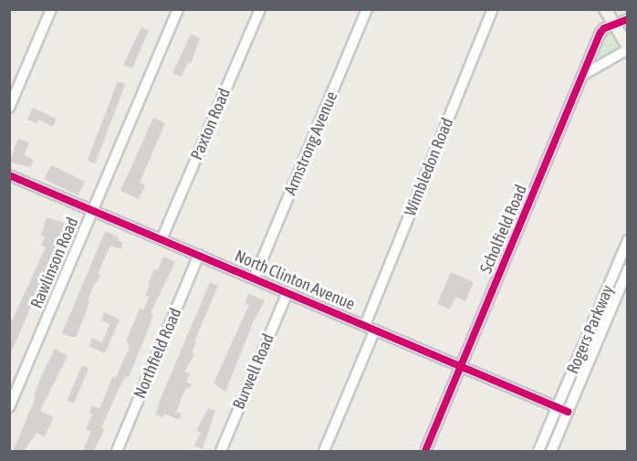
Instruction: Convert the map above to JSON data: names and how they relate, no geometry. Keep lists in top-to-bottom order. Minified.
{"streets":{"street":["Paxton Road","Armstrong Avenue","Wimbledon Road","Scholfield Road","Rawlinson Road","North Clinton Avenue","Rogers Parkway","Northfield Road","Burwell Road"]},"crossings":[["Paxton Road","North Clinton Avenue"],["Armstrong Avenue","North Clinton Avenue"],["Wimbledon Road","North Clinton Avenue"],["Scholfield Road","North Clinton Avenue"],["Rawlinson Road","North Clinton Avenue"],["North Clinton Avenue","Rogers Parkway"],["North Clinton Avenue","Northfield Road"],["North Clinton Avenue","Burwell Road"]]}
